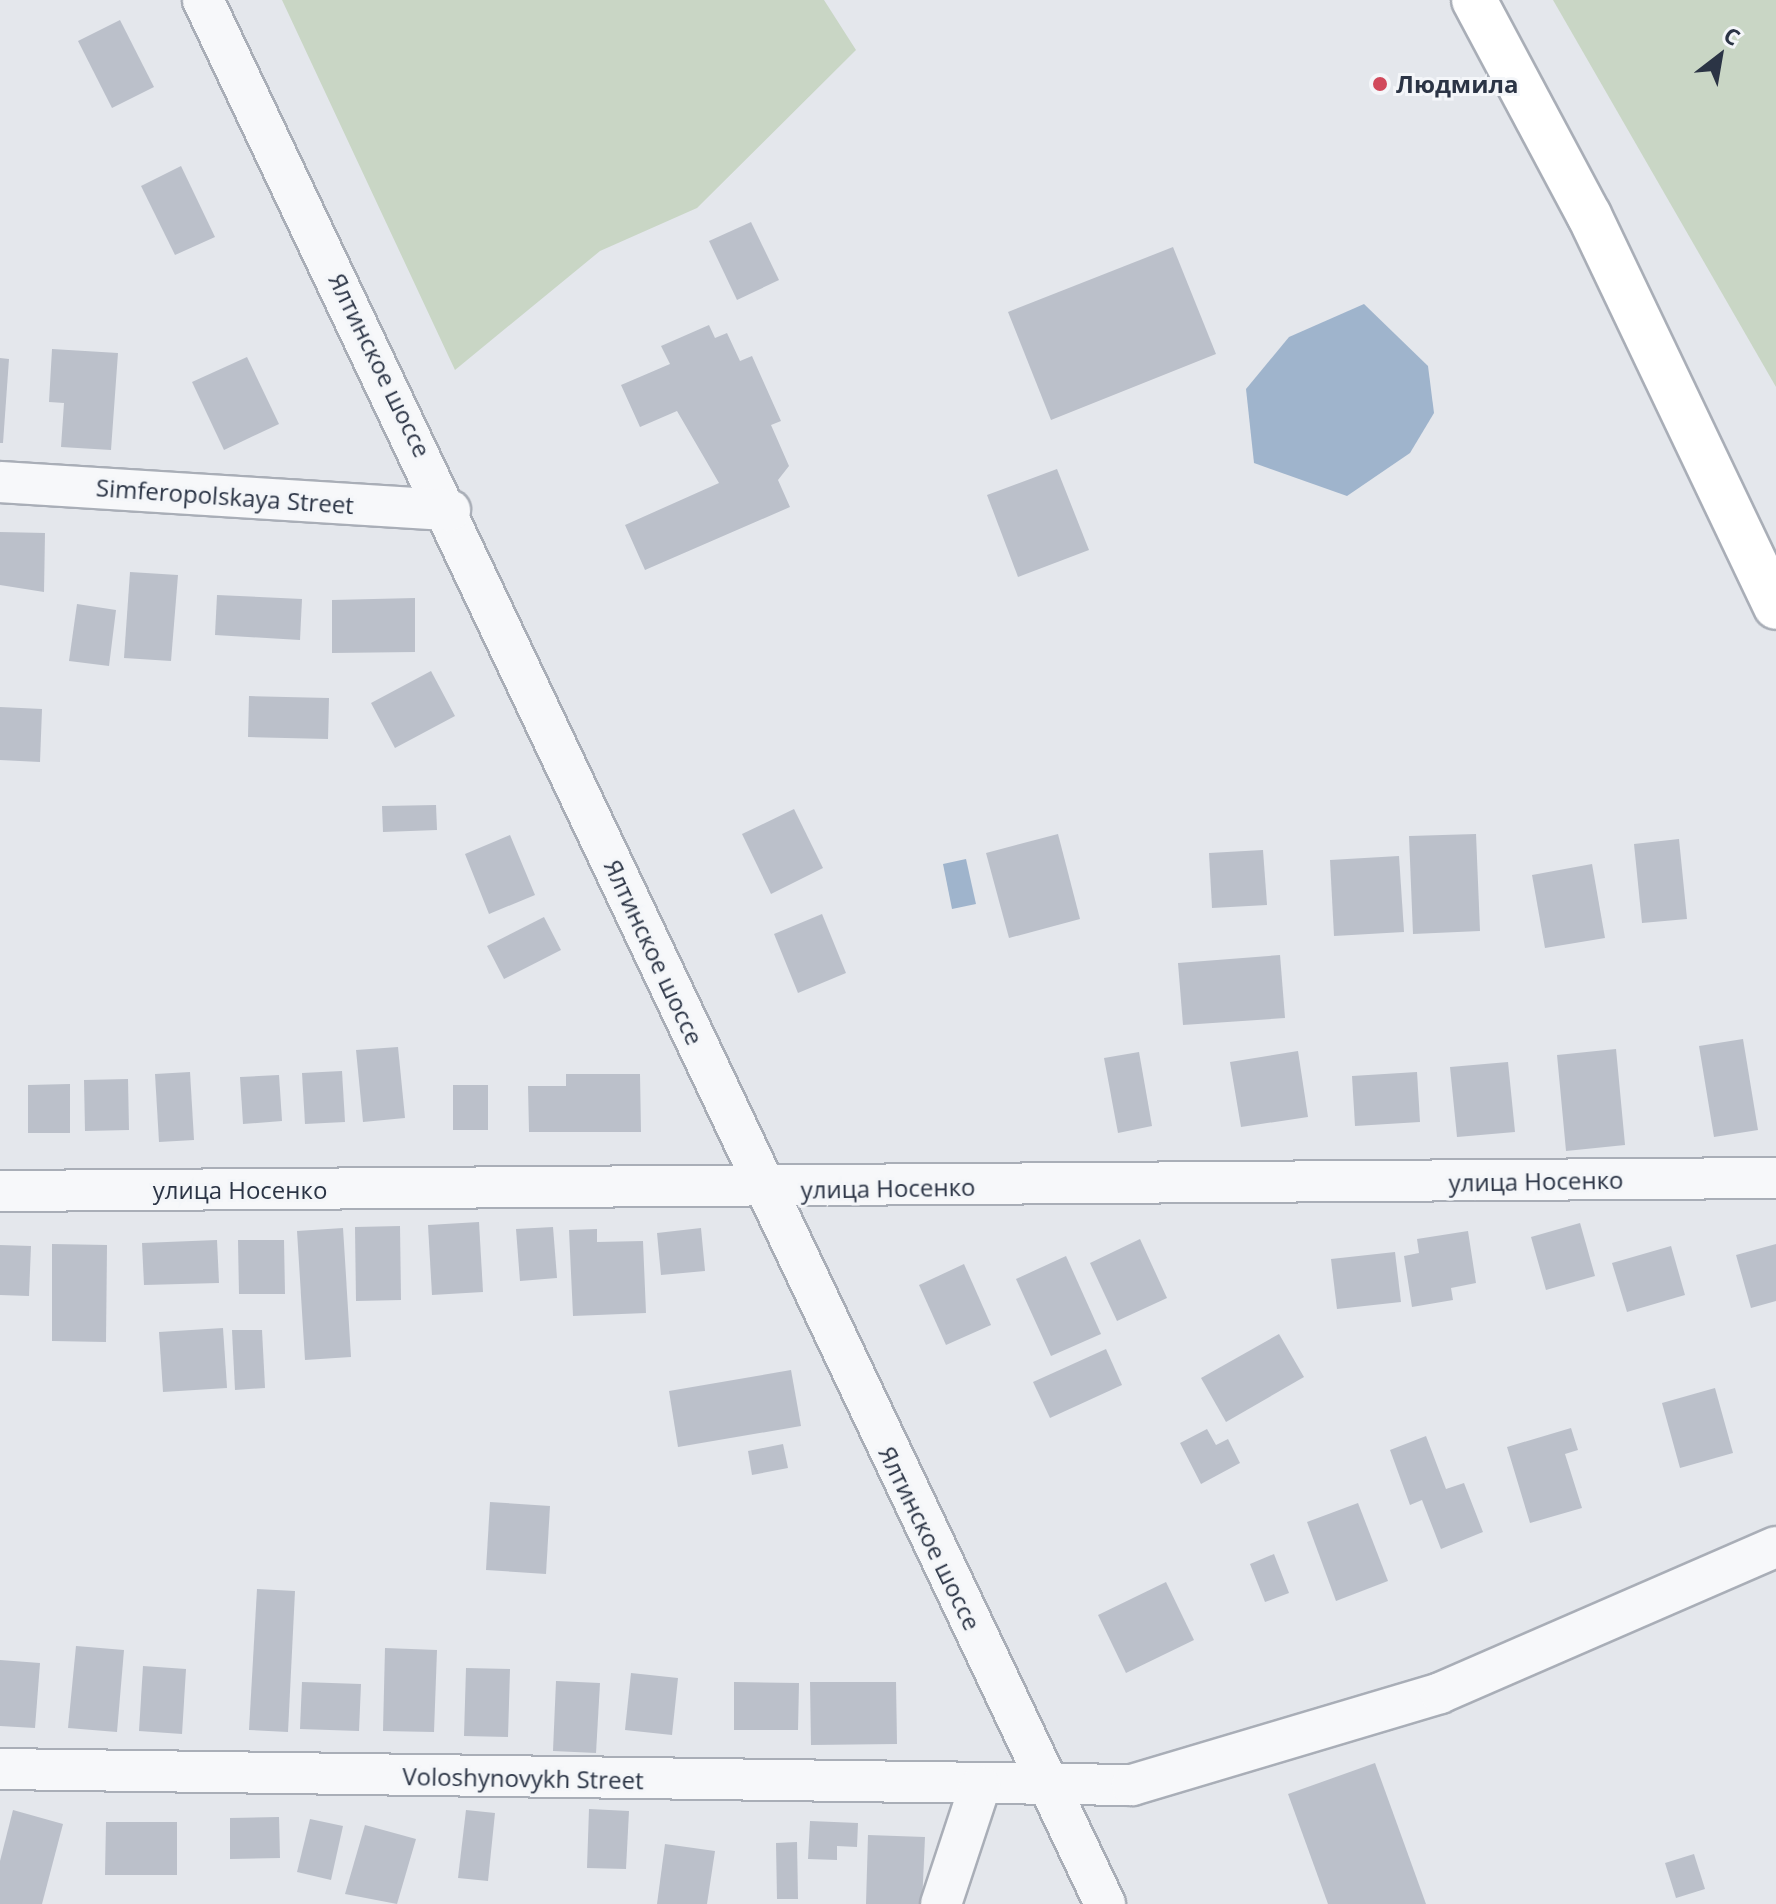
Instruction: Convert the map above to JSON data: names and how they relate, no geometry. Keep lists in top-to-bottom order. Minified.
{"streets":{"street":["Ялтинское шоссе","Simferopolskaya Street","улица Носенко","Voloshynovykh Street"]},"crossings":[["Ялтинское шоссе","Simferopolskaya Street"],["Ялтинское шоссе","улица Носенко"],["Ялтинское шоссе","Voloshynovykh Street"]],"places":["Людмила"],"north":"top right"}
